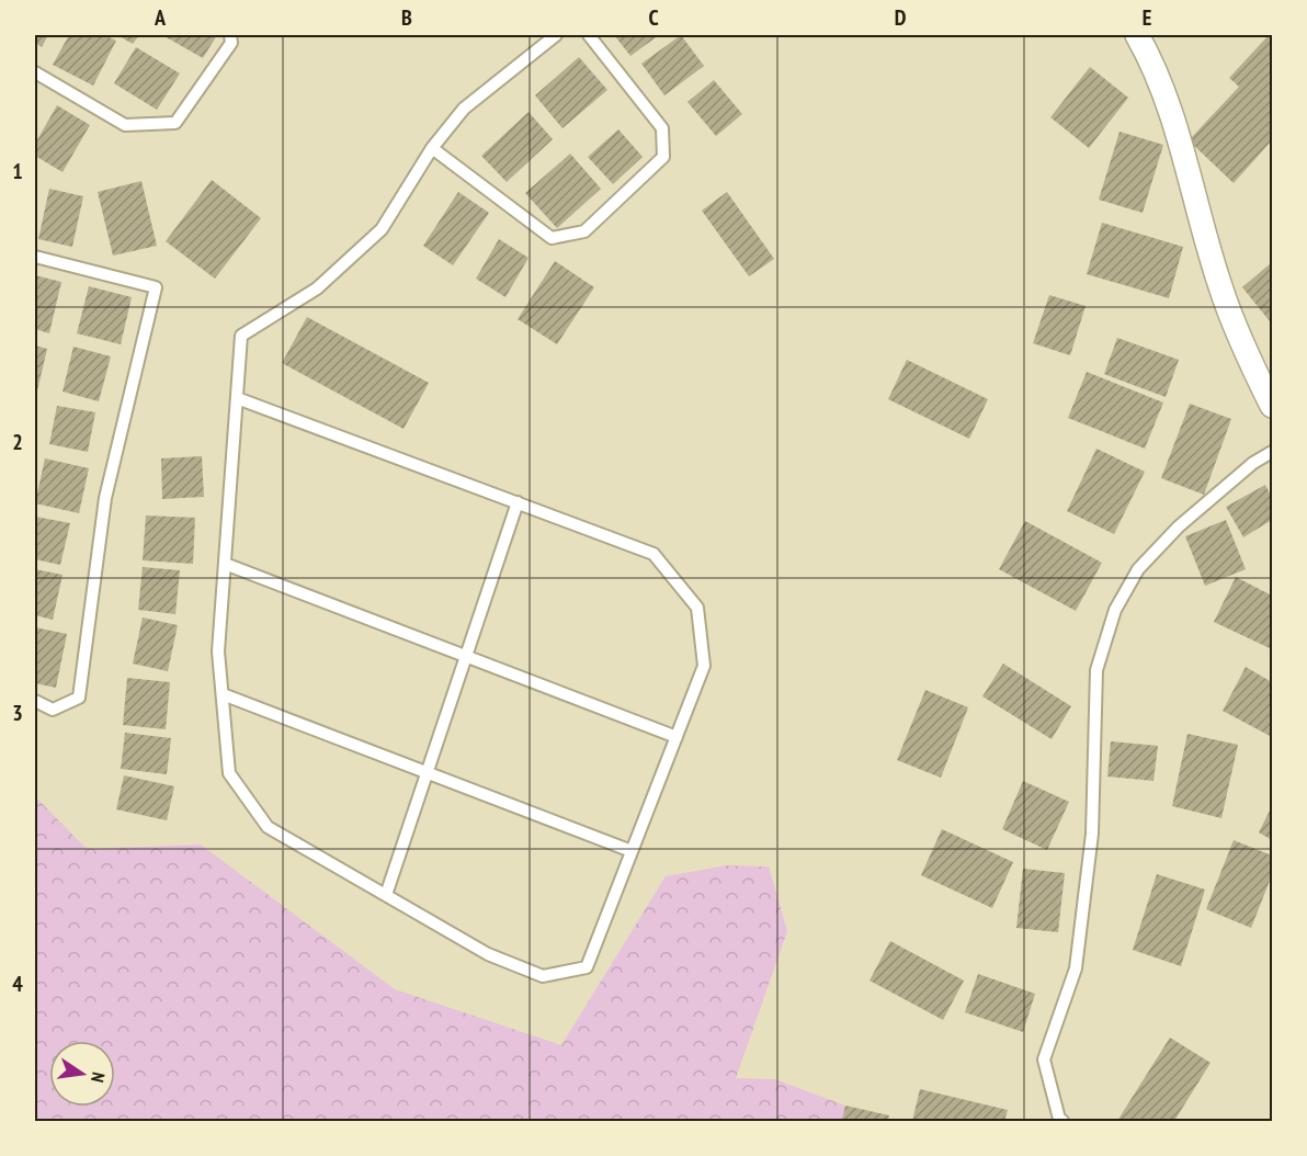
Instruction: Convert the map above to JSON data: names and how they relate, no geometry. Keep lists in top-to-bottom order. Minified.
{"north":"right","grid":{"columns":["A","B","C","D","E"],"rows":["1","2","3","4"]}}
